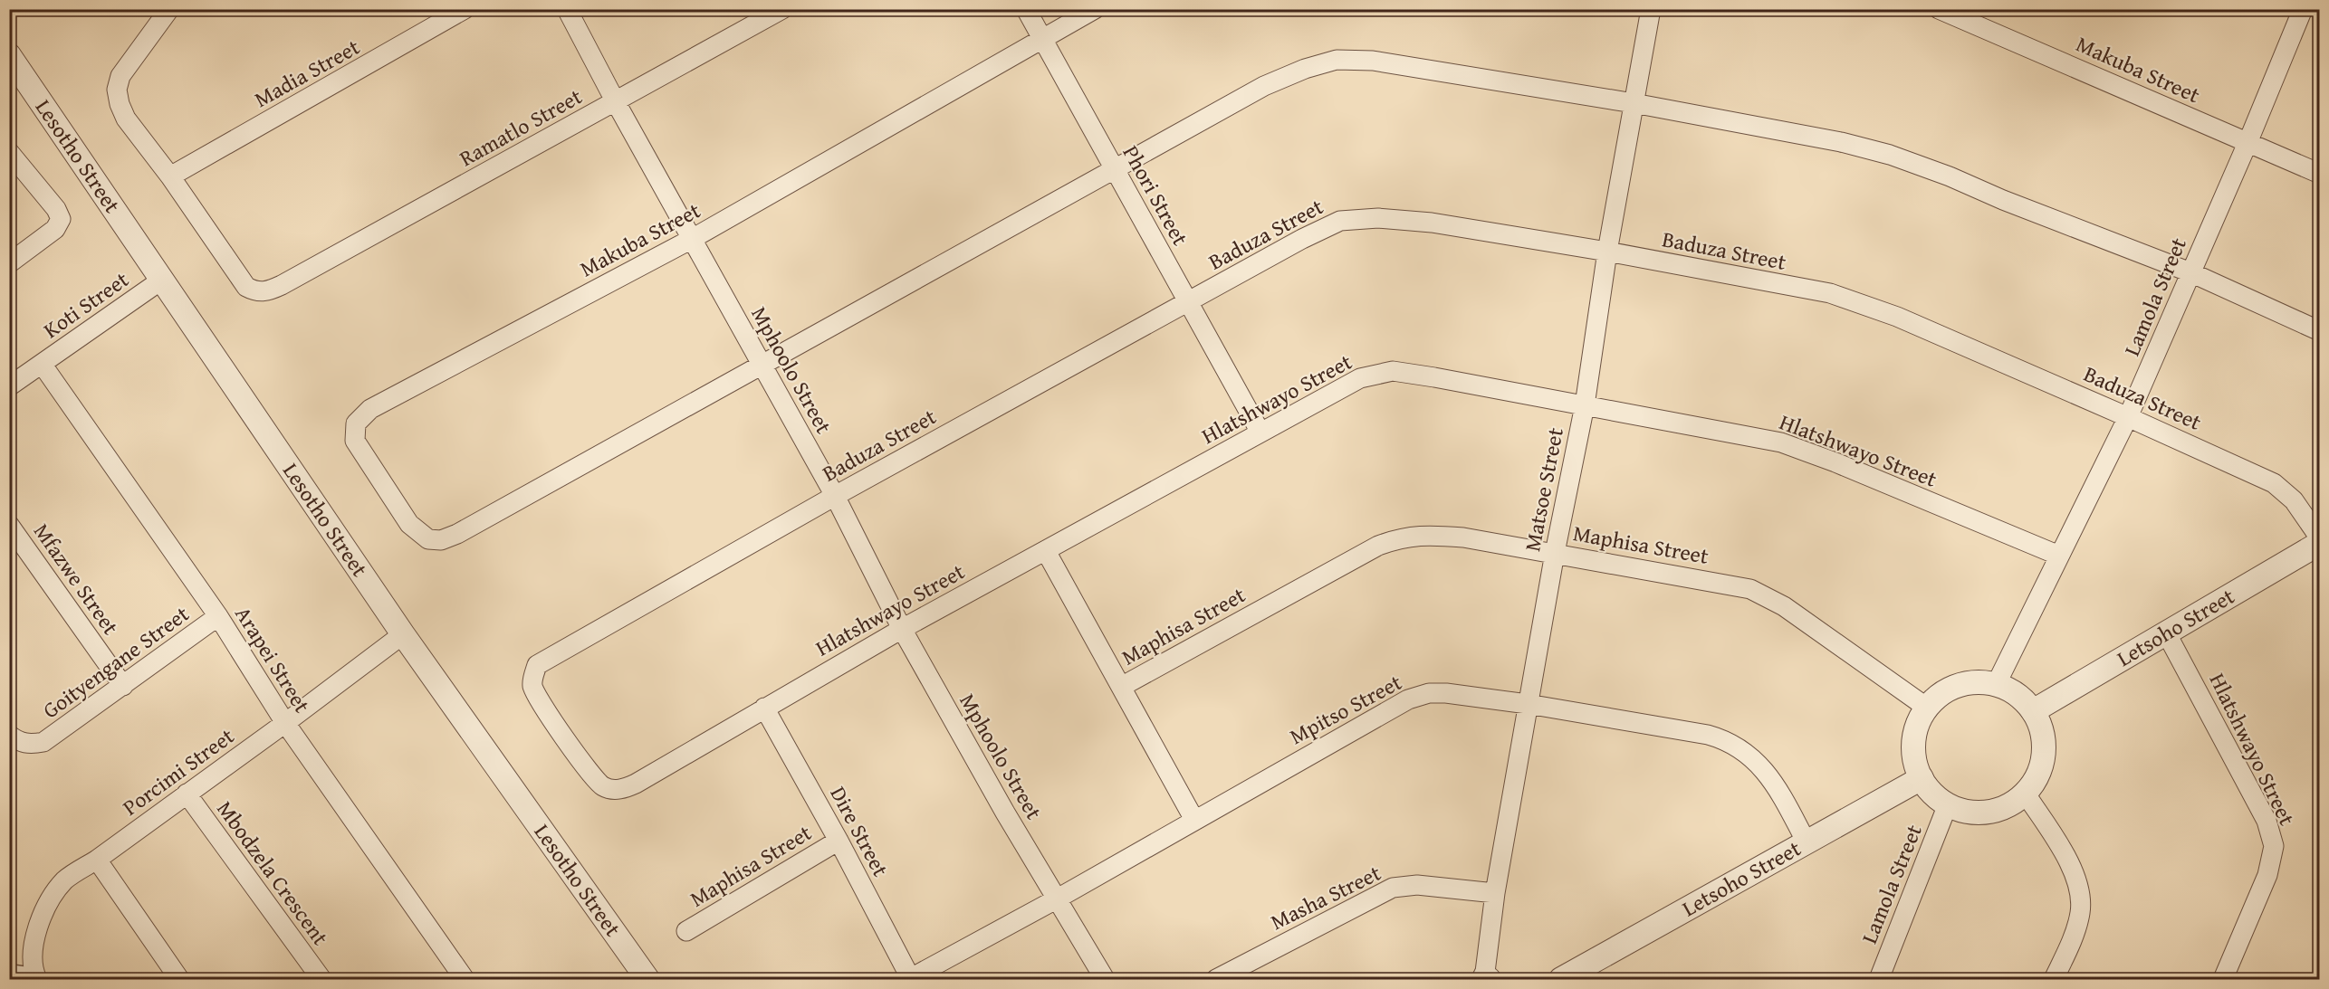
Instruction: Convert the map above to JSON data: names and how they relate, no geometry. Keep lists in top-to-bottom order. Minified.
{"streets":{"street":["Makuba Street","Madia Street","Ramatlo Street","Lesotho Street","Phori Street","Baduza Street","Lamola Street","Koti Street","Mphoolo Street","Hlatshwayo Street","Matsoe Street","Maphisa Street","Mfazwe Street","Letsoho Street","Arapei Street","Goityengane Street","Mpitso Street","Porcimi Street","Dire Street","Mbodzela Crescent","Masha Street"]},"crossings":[["Makuba Street","Phori Street"],["Makuba Street","Lamola Street"],["Makuba Street","Mphoolo Street"],["Madia Street","Ramatlo Street"],["Ramatlo Street","Mphoolo Street"],["Lesotho Street","Koti Street"],["Lesotho Street","Porcimi Street"],["Phori Street","Baduza Street"],["Phori Street","Hlatshwayo Street"],["Baduza Street","Lamola Street"],["Baduza Street","Mphoolo Street"],["Baduza Street","Hlatshwayo Street"],["Baduza Street","Matsoe Street"],["Lamola Street","Hlatshwayo Street"],["Lamola Street","Maphisa Street"],["Lamola Street","Letsoho Street"],["Koti Street","Arapei Street"],["Mphoolo Street","Hlatshwayo Street"],["Mphoolo Street","Mpitso Street"],["Hlatshwayo Street","Matsoe Street"],["Hlatshwayo Street","Letsoho Street"],["Hlatshwayo Street","Dire Street"],["Matsoe Street","Maphisa Street"],["Matsoe Street","Mpitso Street"],["Matsoe Street","Masha Street"],["Maphisa Street","Letsoho Street"],["Maphisa Street","Dire Street"],["Mfazwe Street","Goityengane Street"],["Letsoho Street","Mpitso Street"],["Arapei Street","Goityengane Street"],["Arapei Street","Porcimi Street"],["Mpitso Street","Dire Street"],["Porcimi Street","Mbodzela Crescent"]]}
